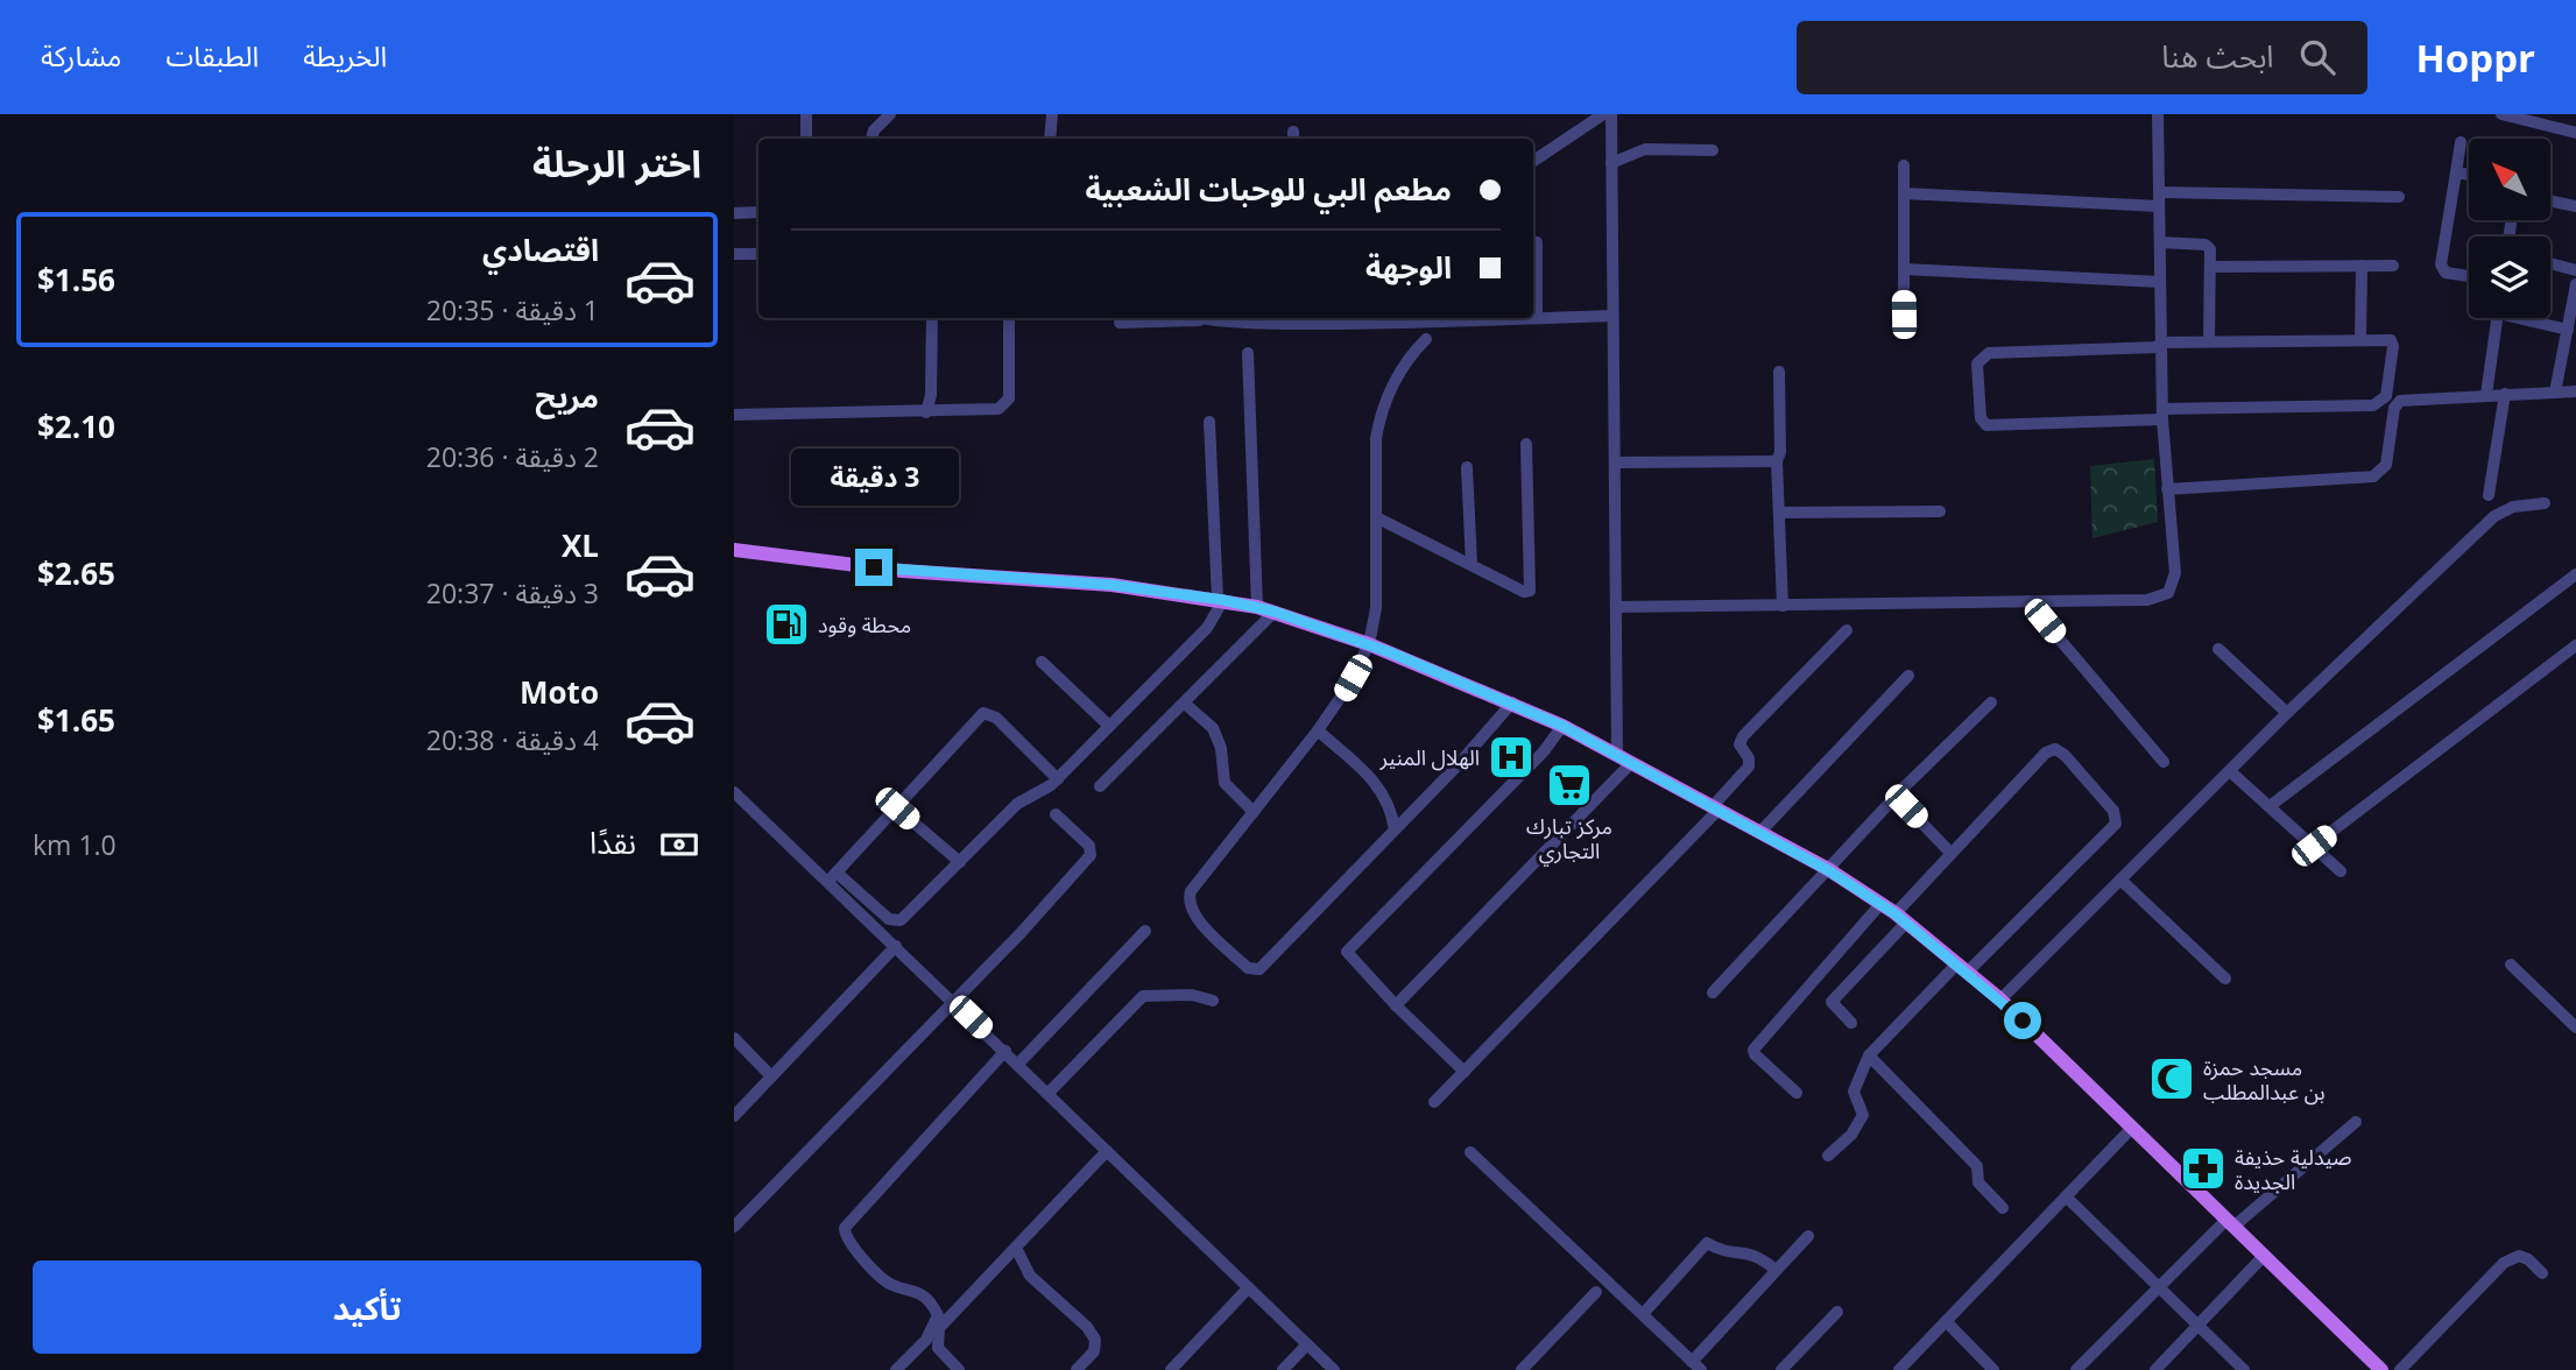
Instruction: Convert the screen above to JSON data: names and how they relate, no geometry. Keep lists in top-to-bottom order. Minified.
{"places":{"fuel station":["محطة وقود"],"hospital":["الهلال المنير"],"supermarket":["مركز تبارك التجاري"],"mosque":["مسجد حمزة بن عبدالمطلب"],"pharmacy":["صيدلية حذيفة الجديدة"]},"north":"top left","page":{"header":"Hoppr","search":"ابحث هنا","nav":["الخريطة","الطبقات","مشاركة"],"heading":"اختر الرحلة","banner":["مطعم البي للوحبات الشعبية","الوجهة"],"list":[{"name":"اقتصادي","note":"1 دقيقة · 20:35","value":"$1.56"},{"name":"مريح","note":"2 دقيقة · 20:36","value":"$2.10"},{"name":"XL","note":"3 دقيقة · 20:37","value":"$2.65"},{"name":"Moto","note":"4 دقيقة · 20:38","value":"$1.65"}],"bubble":"3 دقيقة","pay":["نقدًا","1.0 km"],"buttons":"تأكيد"}}
